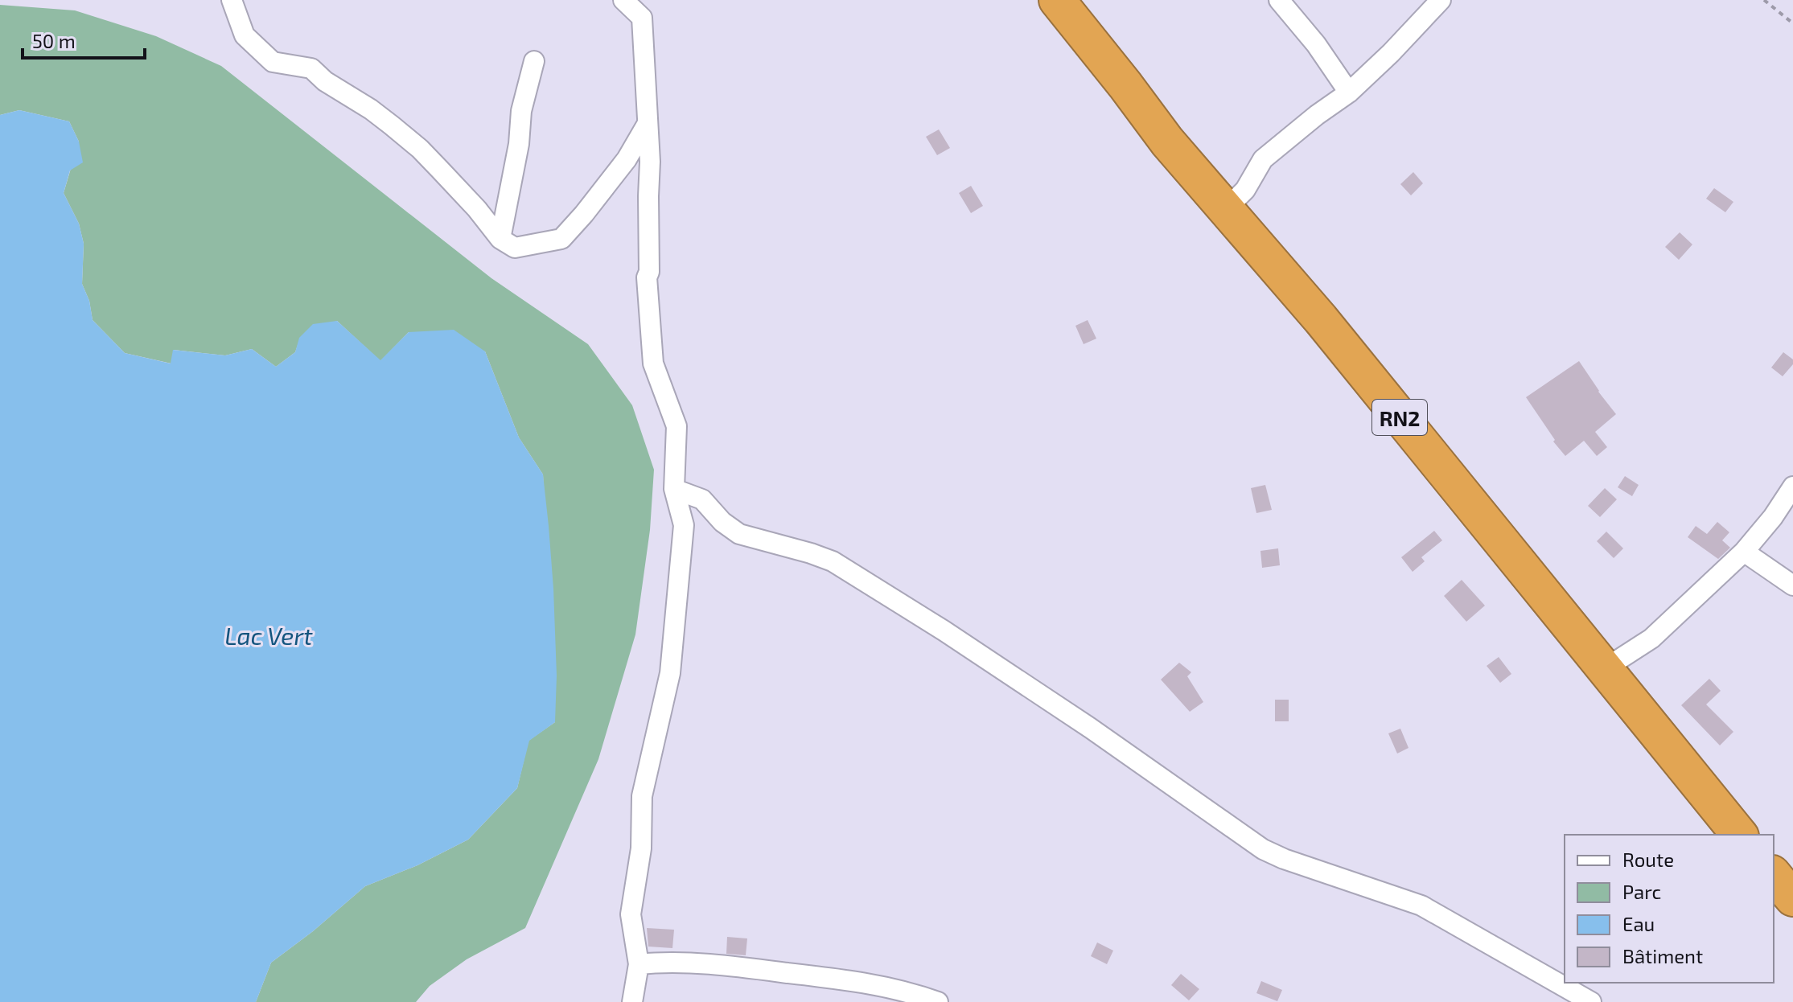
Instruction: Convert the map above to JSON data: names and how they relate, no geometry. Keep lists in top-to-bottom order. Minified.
{"streets":{"highway":["RN2"]},"water":["Lac Vert"],"legend":["Route","Parc","Eau","Bâtiment"],"scale_bar":"50 m"}
